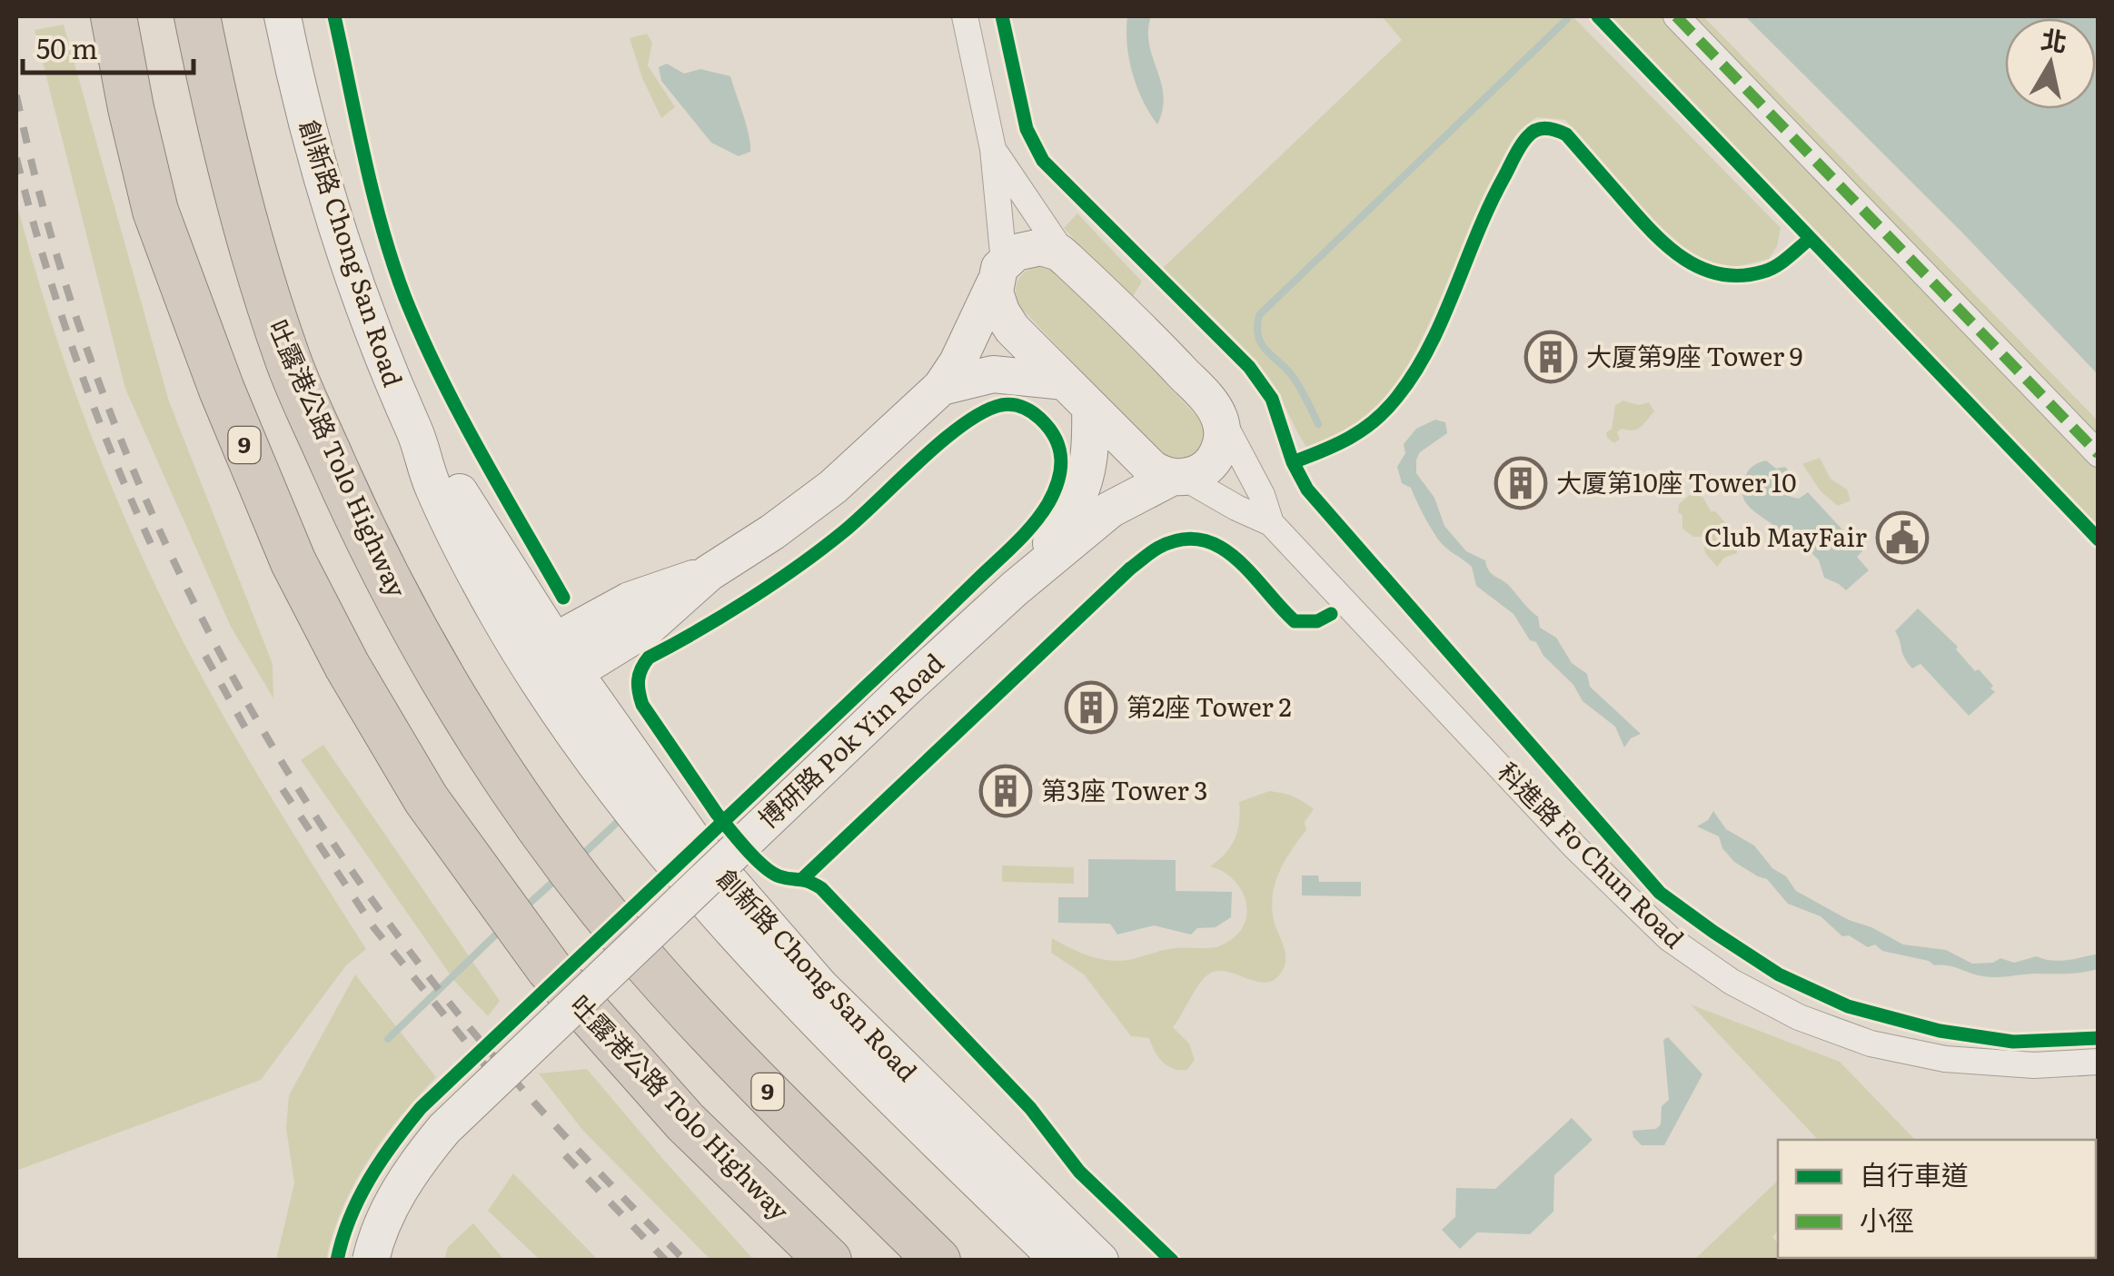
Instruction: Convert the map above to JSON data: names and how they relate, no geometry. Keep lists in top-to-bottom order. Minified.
{"streets":{"highway":["9","吐露港公路 Tolo Highway"],"street":["創新路 Chong San Road","博研路 Pok Yin Road","科進路 Fo Chun Road"]},"crossings":[["博研路 Pok Yin Road","科進路 Fo Chun Road"]],"places":{"building":["大厦第9座 Tower 9","大厦第10座 Tower 10","第2座 Tower 2","第3座 Tower 3"],"public building":["Club MayFair"]},"legend":["自行車道","小徑"],"scale_bar":"50 m","north":"top"}
